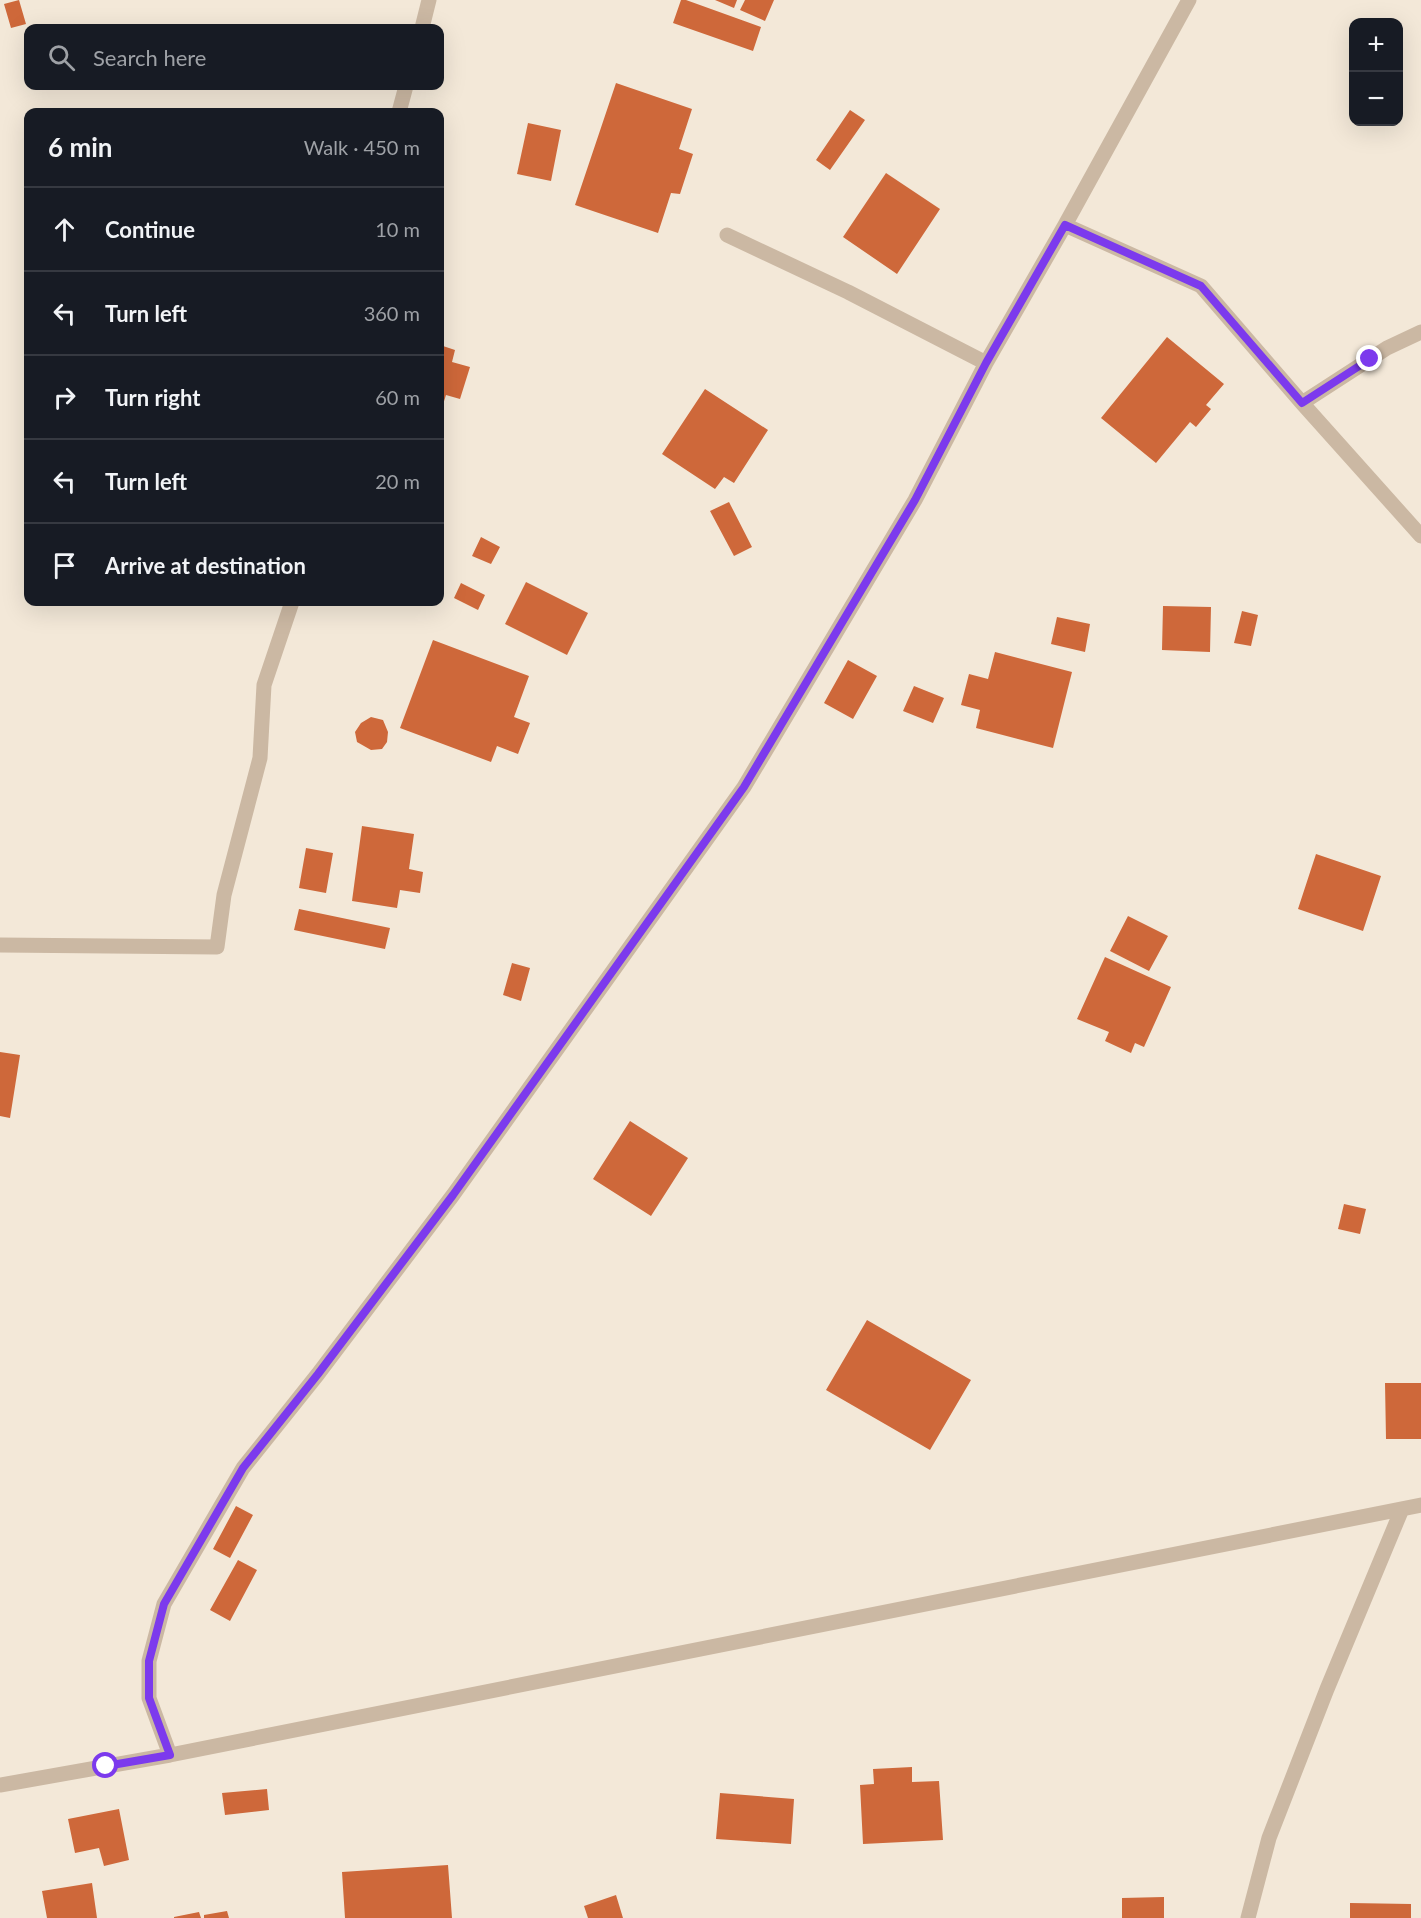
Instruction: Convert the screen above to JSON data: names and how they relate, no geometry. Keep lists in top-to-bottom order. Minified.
{"page":{"map_buttons":["+","−"],"search":"Search here","heading":["6 min","Walk · 450 m"],"list":[["Continue","10 m"],["Turn left","360 m"],["Turn right","60 m"],["Turn left","20 m"],"Arrive at destination"]}}
